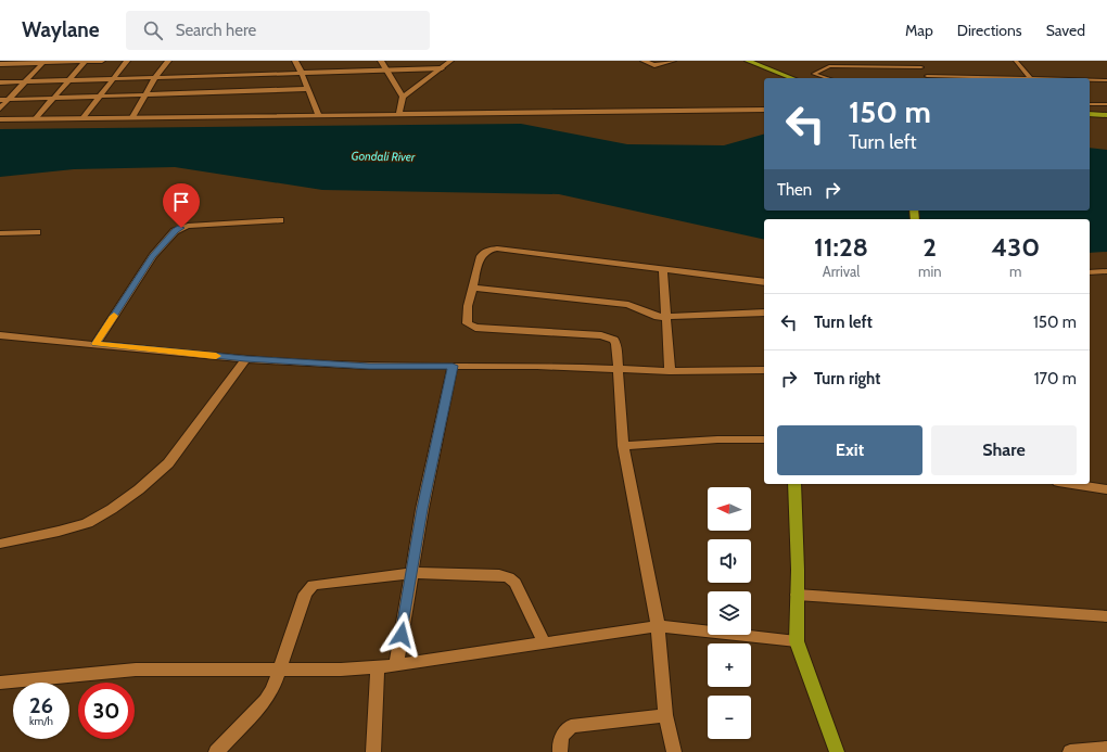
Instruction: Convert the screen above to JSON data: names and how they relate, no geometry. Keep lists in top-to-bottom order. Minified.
{"water":["Gondali River"],"north":"left","page":{"header":"Waylane","search":"Search here","nav":["Map","Directions","Saved"],"turn":["150 m","Turn left"],"then":"Then","eta":["11:28","Arrival","2","min","430","m"],"list":[{"name":"Turn left","value":"150 m"},{"name":"Turn right","value":"170 m"}],"buttons":["Exit","Share"],"map_buttons":["+","−"],"speed":"26 km/h","limit":"30"}}
